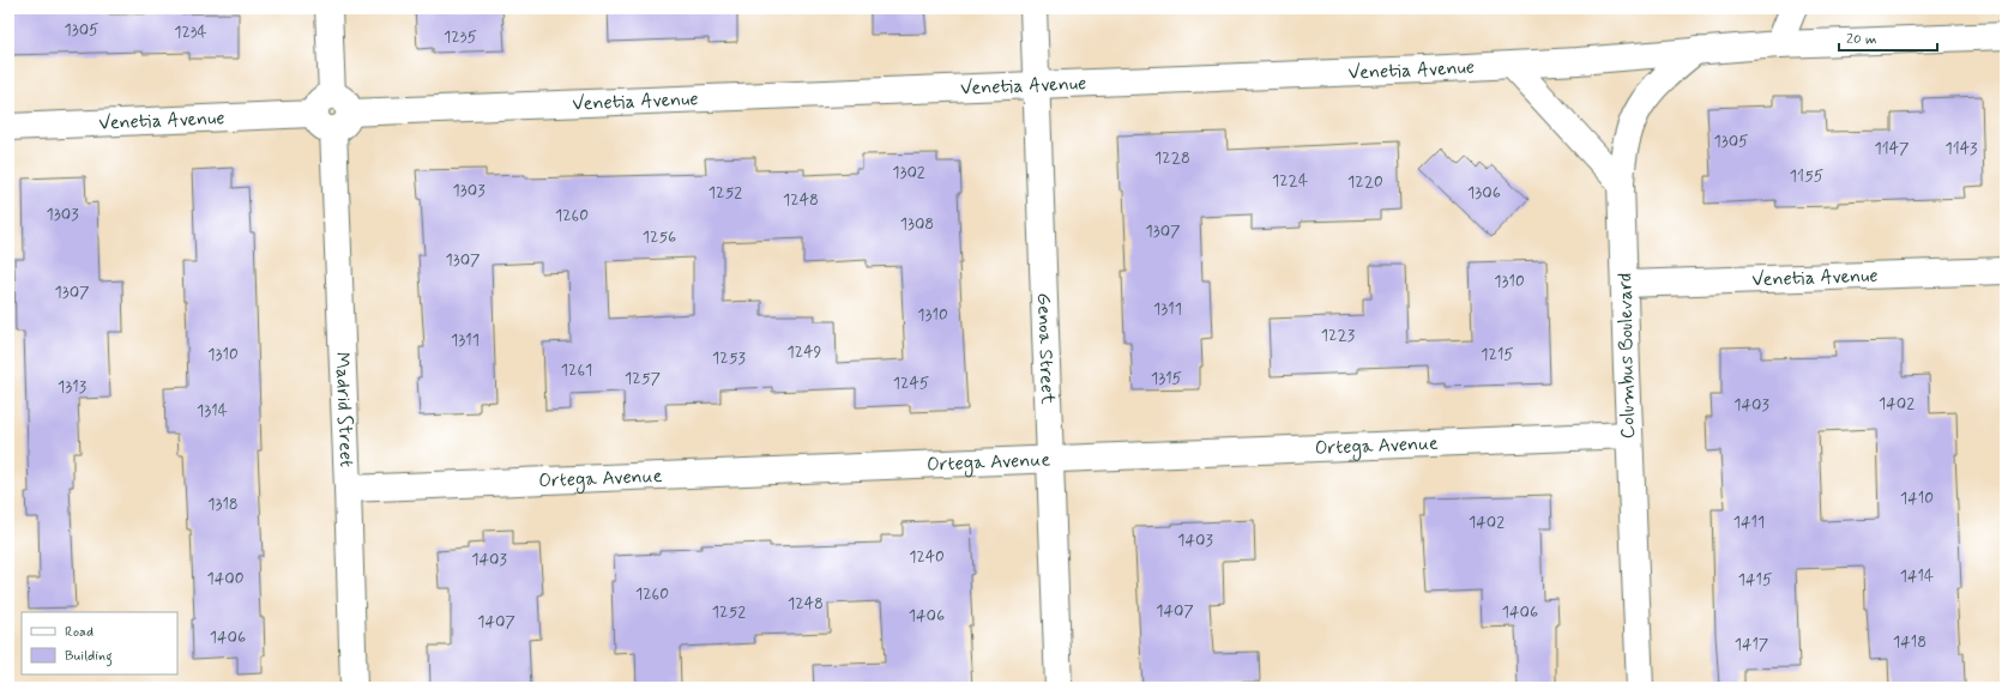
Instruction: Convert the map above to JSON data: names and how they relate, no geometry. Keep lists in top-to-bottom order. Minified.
{"streets":{"street":["Venetia Avenue","Genoa Street","Columbus Boulevard","Madrid Street","Ortega Avenue"]},"crossings":[["Venetia Avenue","Genoa Street"],["Venetia Avenue","Columbus Boulevard"],["Venetia Avenue","Madrid Street"],["Genoa Street","Ortega Avenue"],["Columbus Boulevard","Ortega Avenue"],["Madrid Street","Ortega Avenue"]],"house_numbers":["1305","1234","1235","1305","1147","1143","1228","1302","1155","1224","1220","1303","1252","1306","1248","1303","1260","1308","1307","1256","1307","1310","1307","1311","1310","1223","1311","1249","1310","1215","1253","1261","1257","1315","1245","1313","1402","1403","1314","1410","1318","1402","1411","1403","1240","1403","1414","1400","1415","1260","1248","1407","1252","1406","1406","1407","1406","1418","1417"],"legend":["Road","Building"],"scale_bar":"20 m"}
